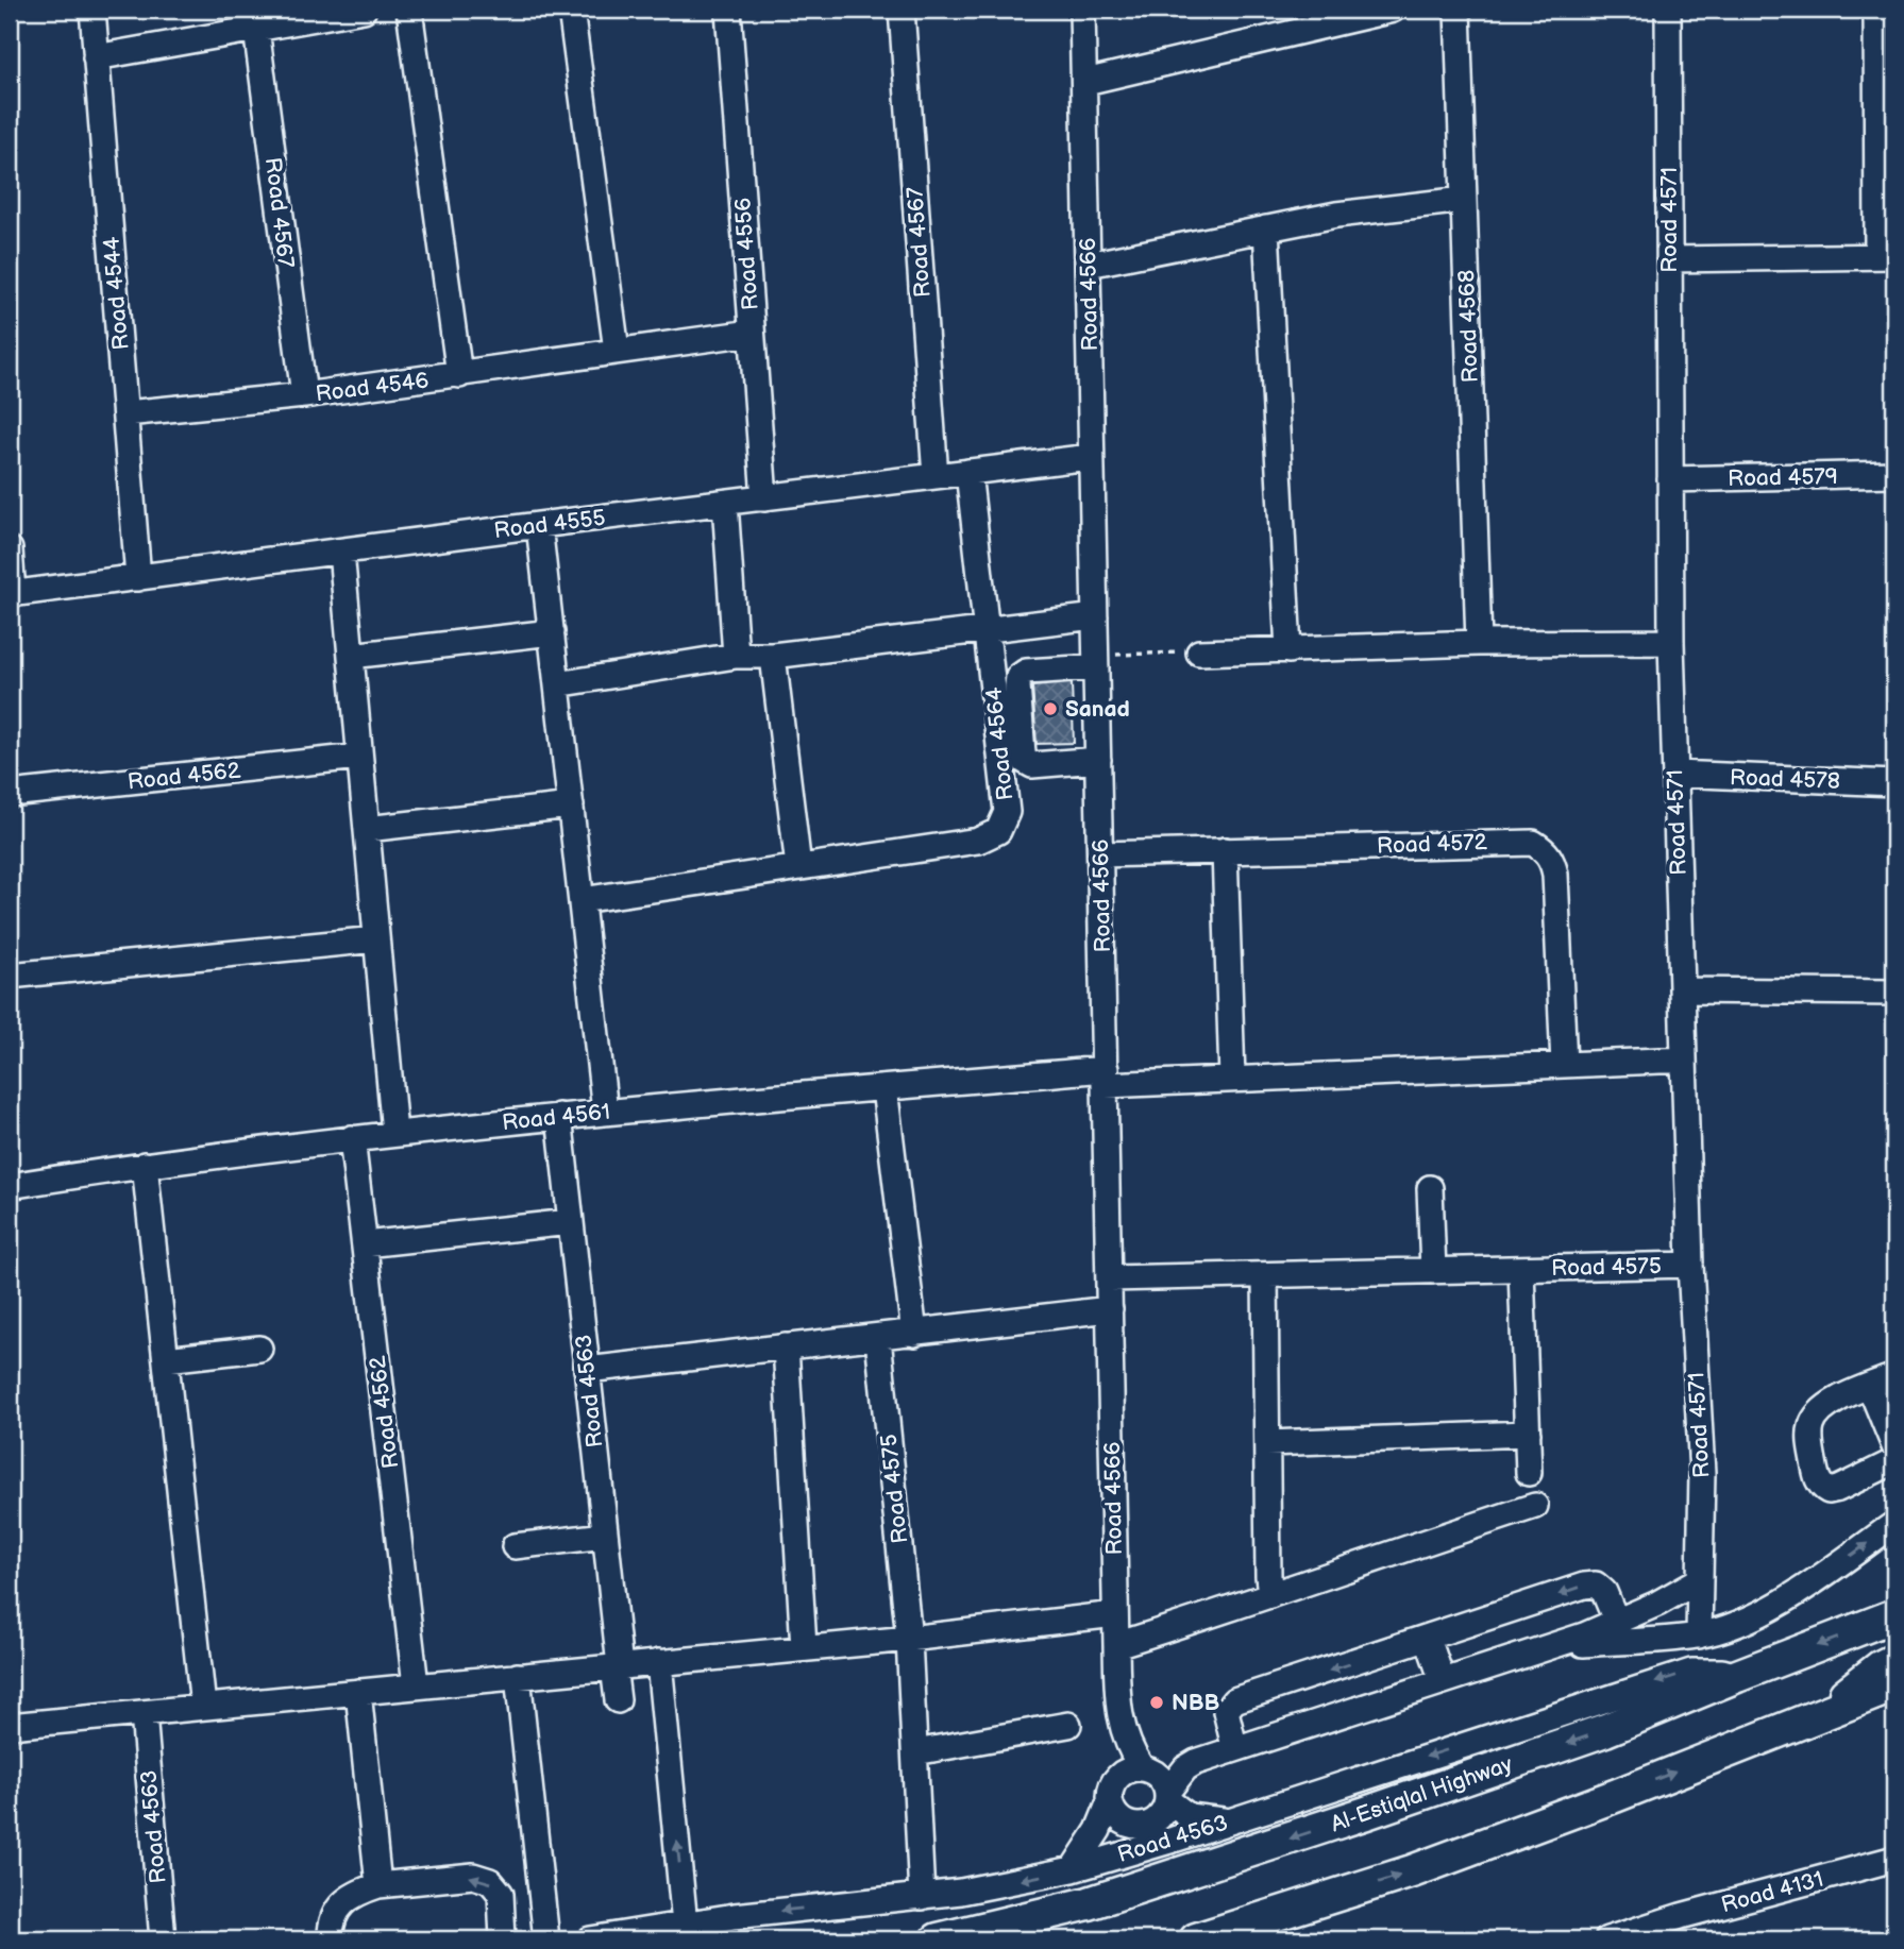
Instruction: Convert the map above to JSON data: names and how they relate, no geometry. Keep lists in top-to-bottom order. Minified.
{"streets":{"main road":["Al-Estiqlal Highway"],"street":["Road 4567","Road 4571","Road 4556","Road 4544","Road 4566","Road 4568","Road 4546","Road 4579","Road 4555","Road 4564","Road 4562","Road 4578","Road 4572","Road 4561","Road 4575","Road 4563","Road 4131"]},"crossings":[["Road 4567","Road 4546"],["Road 4567","Road 4555"],["Road 4571","Road 4579"],["Road 4571","Road 4578"],["Road 4571","Road 4575"],["Road 4556","Road 4546"],["Road 4556","Road 4555"],["Road 4544","Road 4546"],["Road 4544","Road 4555"],["Road 4566","Road 4555"],["Road 4566","Road 4572"],["Road 4566","Road 4561"],["Road 4566","Road 4575"],["Road 4555","Road 4564"],["Road 4562","Road 4561"],["Road 4561","Road 4563"],["Road 4575","Road 4563"],["Road 4563","Al-Estiqlal Highway"]],"places":["Sanad","NBB"]}
